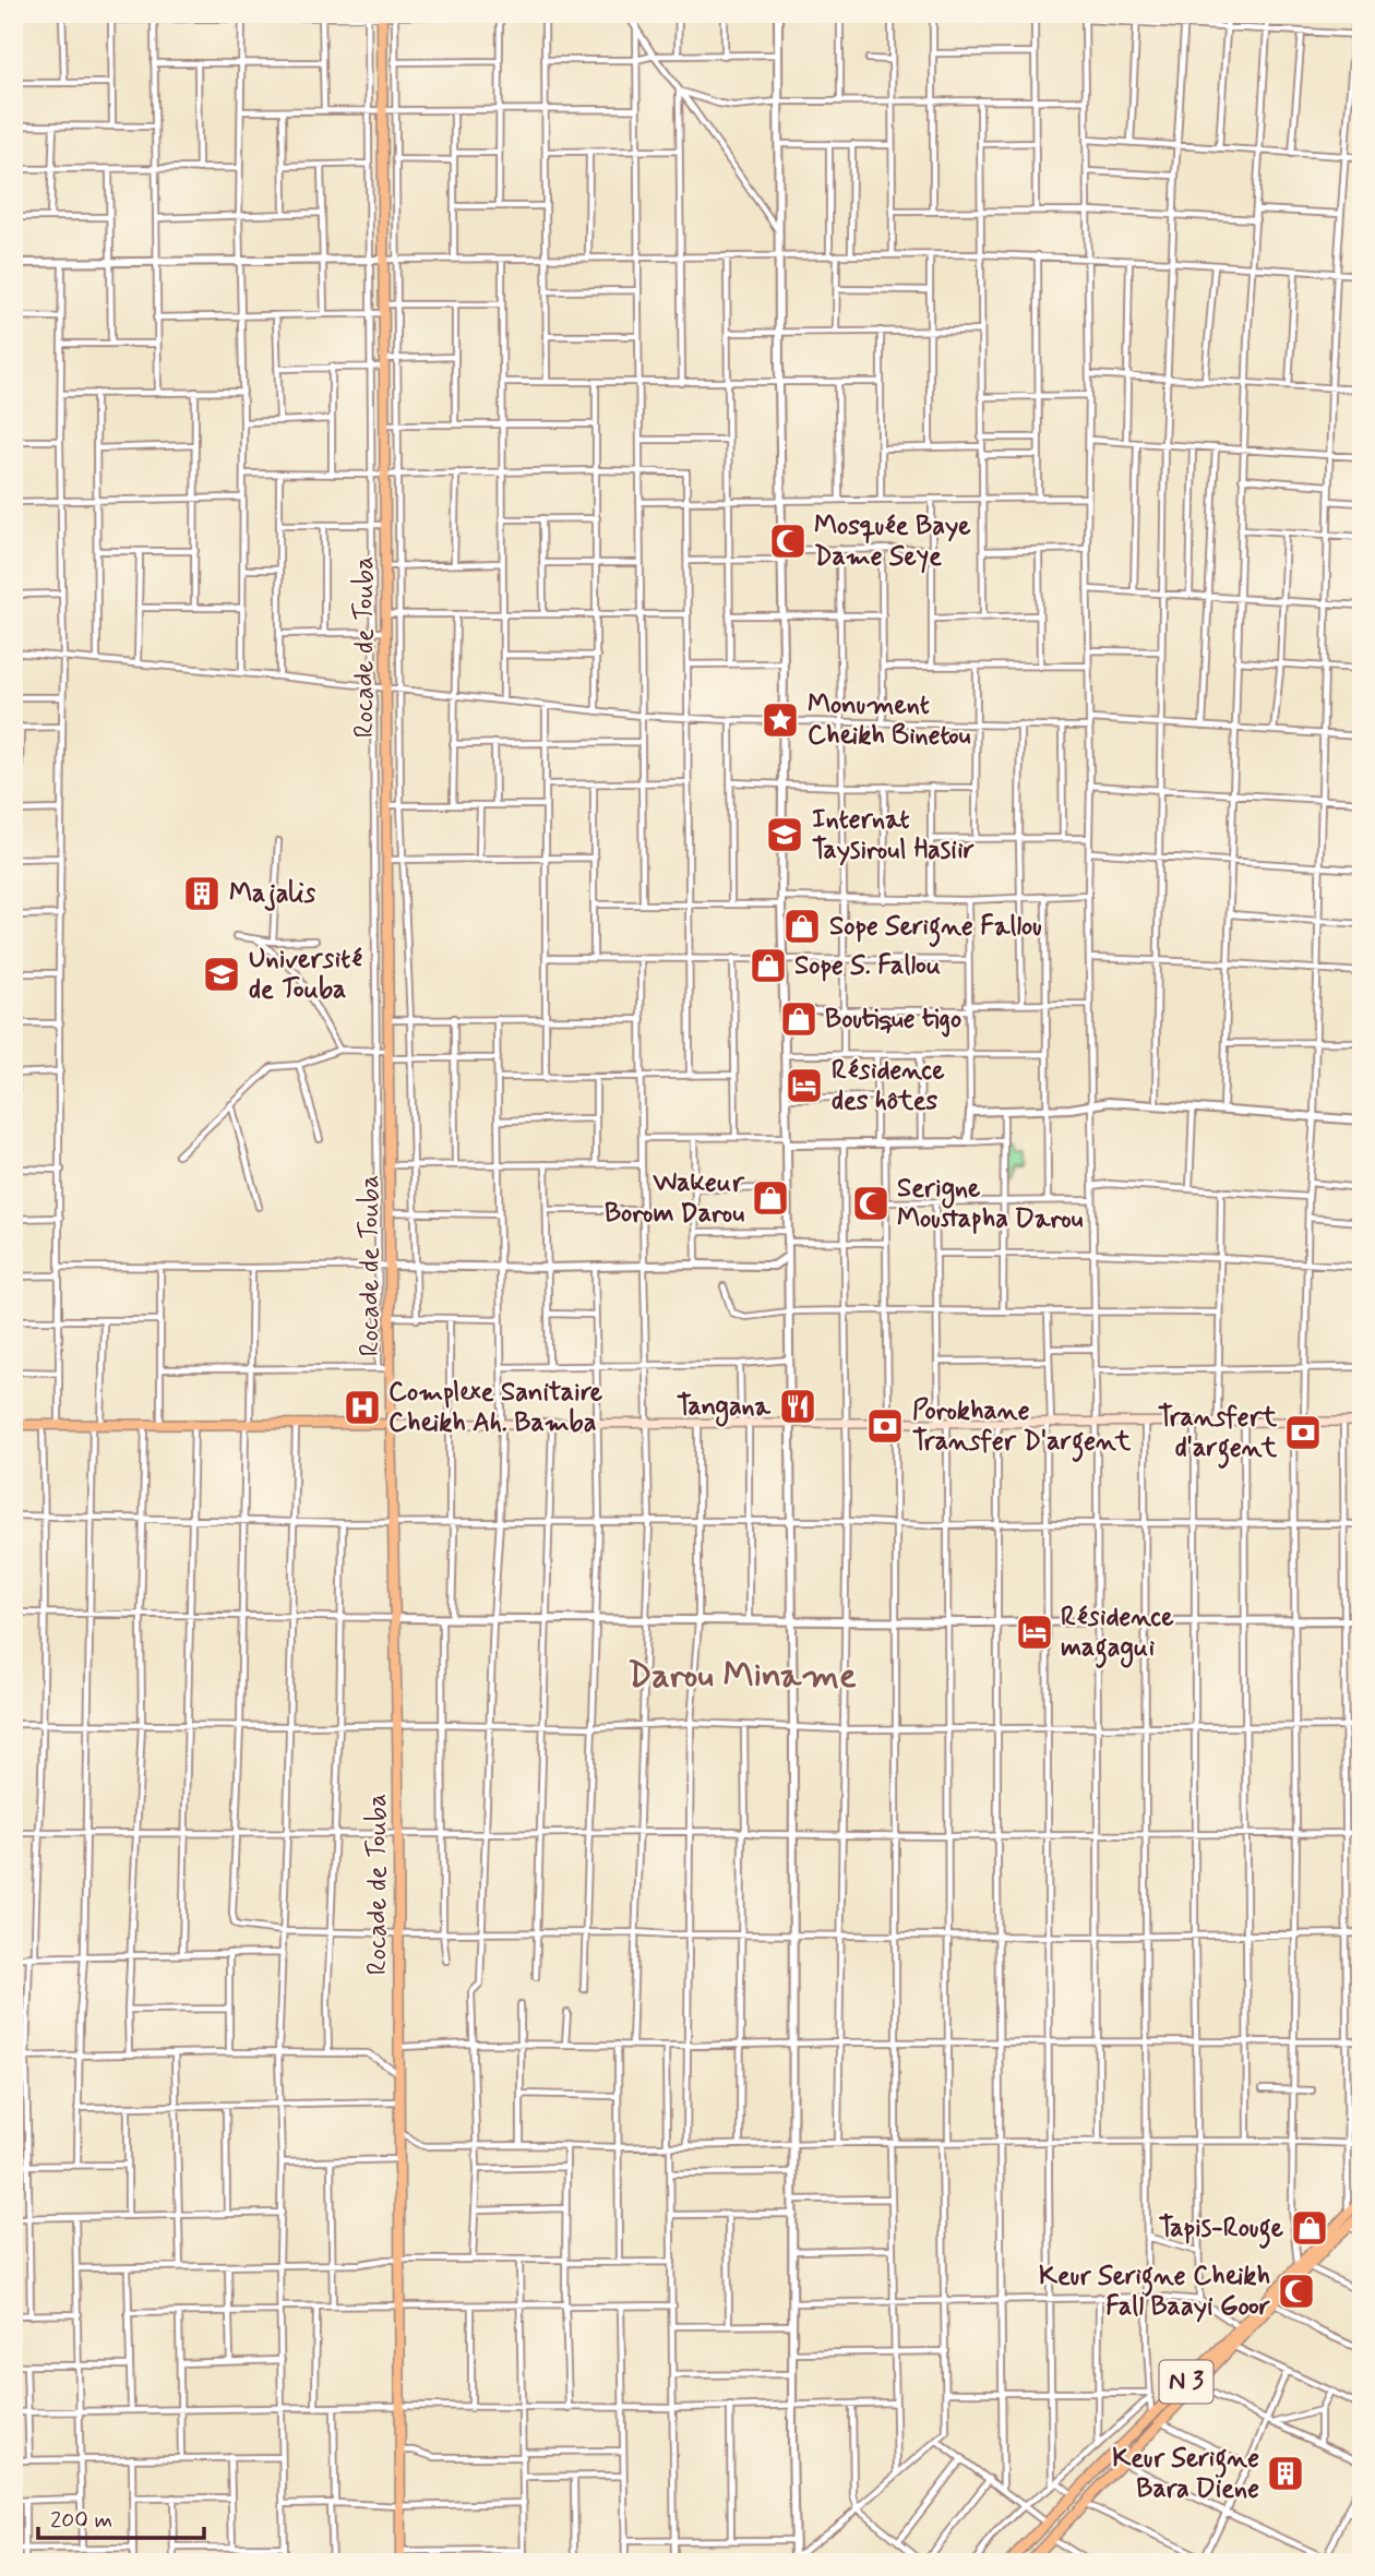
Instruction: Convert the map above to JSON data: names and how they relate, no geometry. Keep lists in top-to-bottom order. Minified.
{"streets":{"main road":["Rocade de Touba","N 3"]},"districts":["Darou Miname"],"places":{"mosque":["Mosquée Baye Dame Seye","Serigne Moustapha Darou","Keur Serigne Cheikh Fall Baayi Goor"],"place":["Monument Cheikh Binetou"],"school or university":["Internat Taysiroul Hasiir","Université de Touba"],"building":["Majalis","Keur Serigne Bara Diene"],"shop":["Sope Serigne Fallou","Sope S. Fallou","Boutique tigo","Wakeur Borom Darou","Tapis-Rouge"],"hotel":["Résidence des hôtes","Résidence magagui"],"restaurant":["Tangana"],"hospital":["Complexe Sanitaire Cheikh Ah. Bamba"],"bank":["Porokhane Transfer D'argent","Transfert d'argent"]},"scale_bar":"200 m"}
